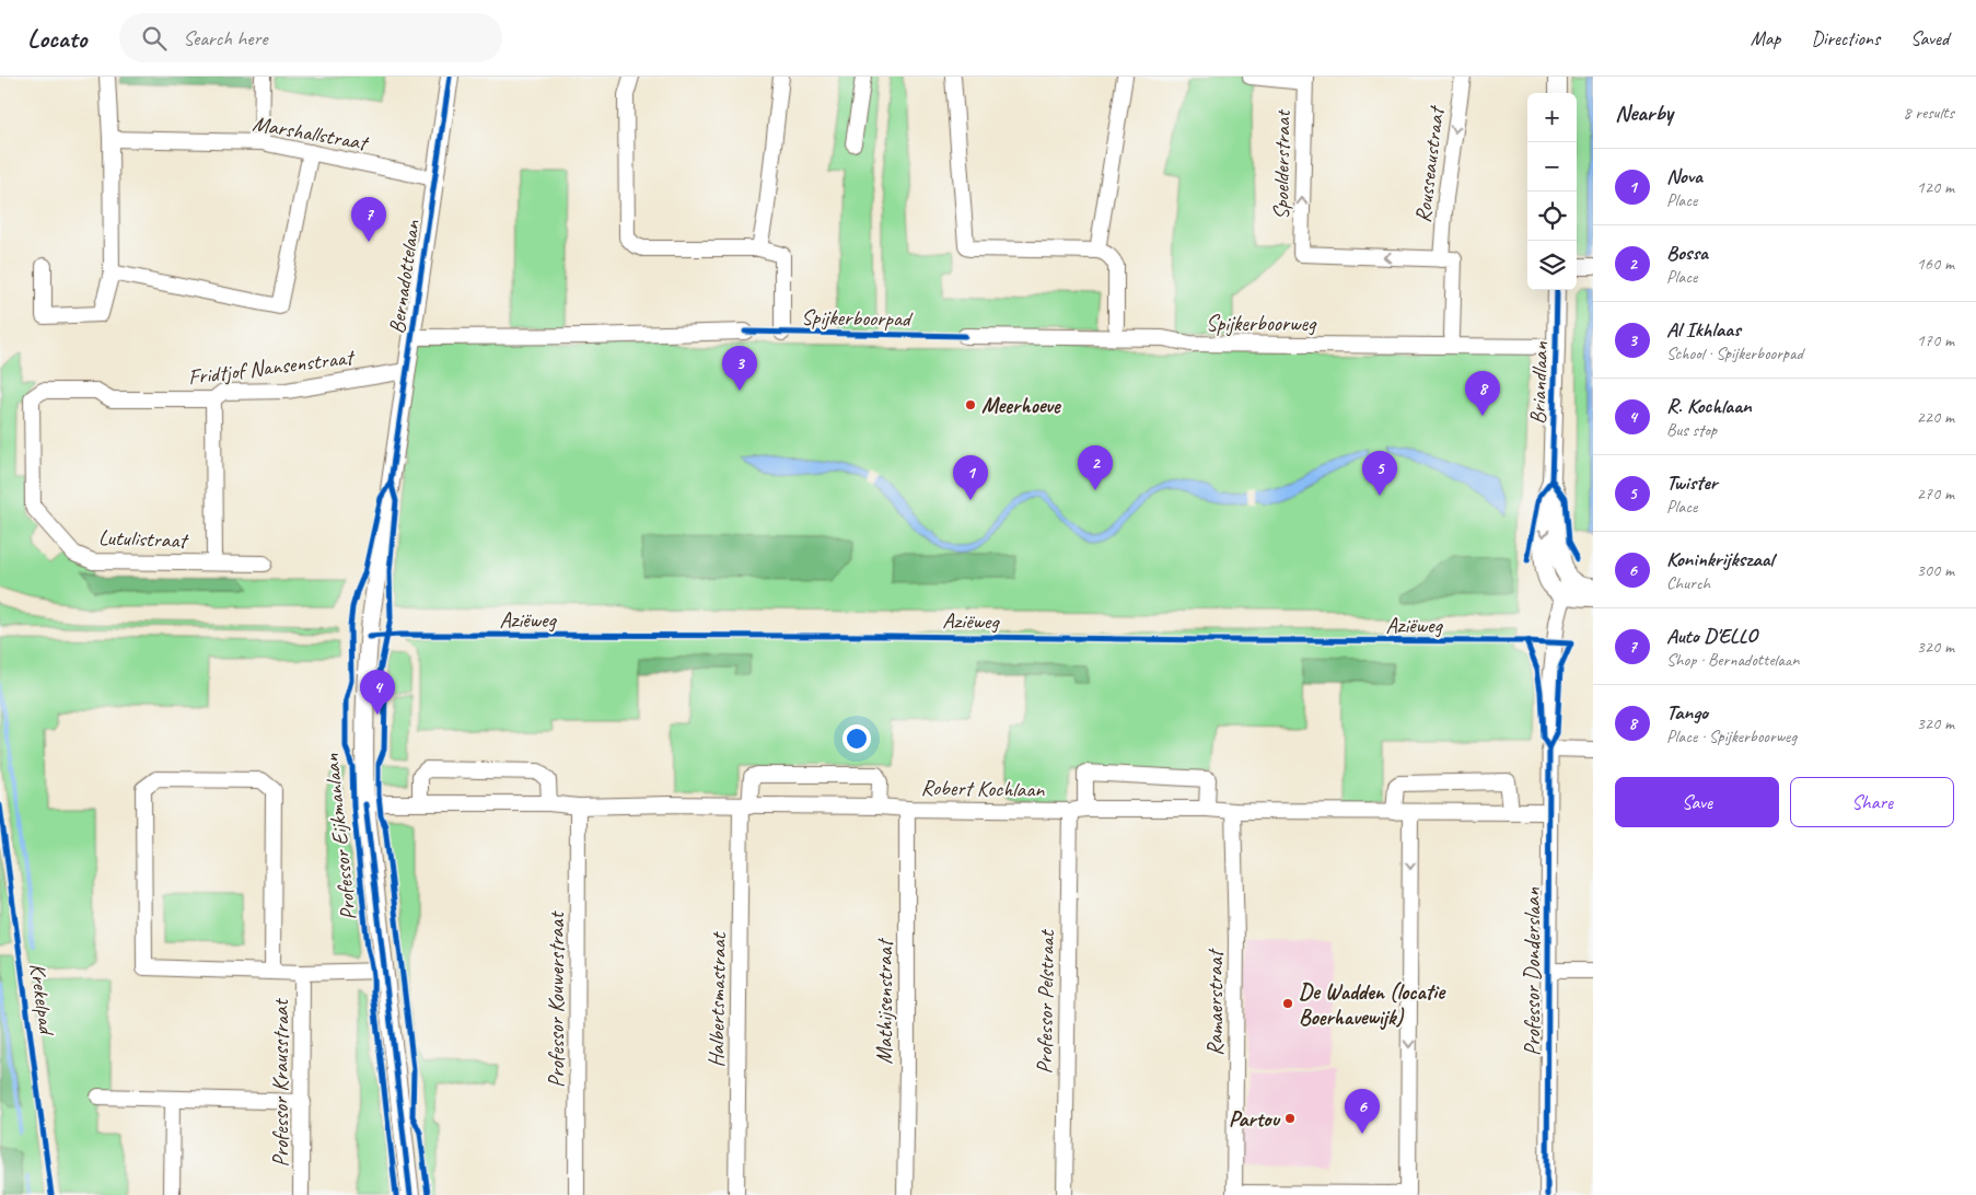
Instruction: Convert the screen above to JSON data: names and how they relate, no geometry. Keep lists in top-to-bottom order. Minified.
{"streets":{"street":["Marshallstraat","Spoelderstraat","Rousseaustraat","Bernadottelaan","Spijkerboorweg","Fridtjof Nansenstraat","Briandlaan","Lutulistraat","Robert Kochlaan","Professor Eijkmanlaan","Professor Donderslaan","Professor Kouwerstraat","Halbertsmastraat","Mathijsenstraat","Professor Pelstraat","Ramaerstraat","Professor Krausstraat"],"cycle path":["Spijkerboorpad","Aziëweg","Krekelpad"]},"crossings":[["Marshallstraat","Bernadottelaan"],["Spoelderstraat","Rousseaustraat"],["Bernadottelaan","Fridtjof Nansenstraat"],["Bernadottelaan","Professor Eijkmanlaan"],["Spijkerboorweg","Briandlaan"],["Fridtjof Nansenstraat","Lutulistraat"],["Briandlaan","Professor Donderslaan"],["Robert Kochlaan","Professor Eijkmanlaan"],["Robert Kochlaan","Professor Donderslaan"],["Robert Kochlaan","Professor Kouwerstraat"],["Robert Kochlaan","Halbertsmastraat"],["Robert Kochlaan","Mathijsenstraat"],["Robert Kochlaan","Professor Pelstraat"],["Robert Kochlaan","Ramaerstraat"]],"one_way":["Rousseaustraat"],"places":["Meerhoeve","De Wadden (locatie Boerhavewijk)","Partou"],"page":{"header":"Locato","search":"Search here","nav":["Map","Directions","Saved"],"heading":["Nearby","8 results"],"map_buttons":["+","−"],"list":[{"mark":"1","name":"Nova","note":"Place","value":"120 m"},{"mark":"2","name":"Bossa","note":"Place","value":"160 m"},{"mark":"3","name":"Al Ikhlaas","note":"School · Spijkerboorpad","value":"170 m"},{"mark":"4","name":"R. Kochlaan","note":"Bus stop","value":"220 m"},{"mark":"5","name":"Twister","note":"Place","value":"270 m"},{"mark":"6","name":"Koninkrijkszaal","note":"Church","value":"300 m"},{"mark":"7","name":"Auto D'ELLO","note":"Shop · Bernadottelaan","value":"320 m"},{"mark":"8","name":"Tango","note":"Place · Spijkerboorweg","value":"320 m"}],"pins":["7","3","8","2","5","1","4","6"],"buttons":["Save","Share"]}}
